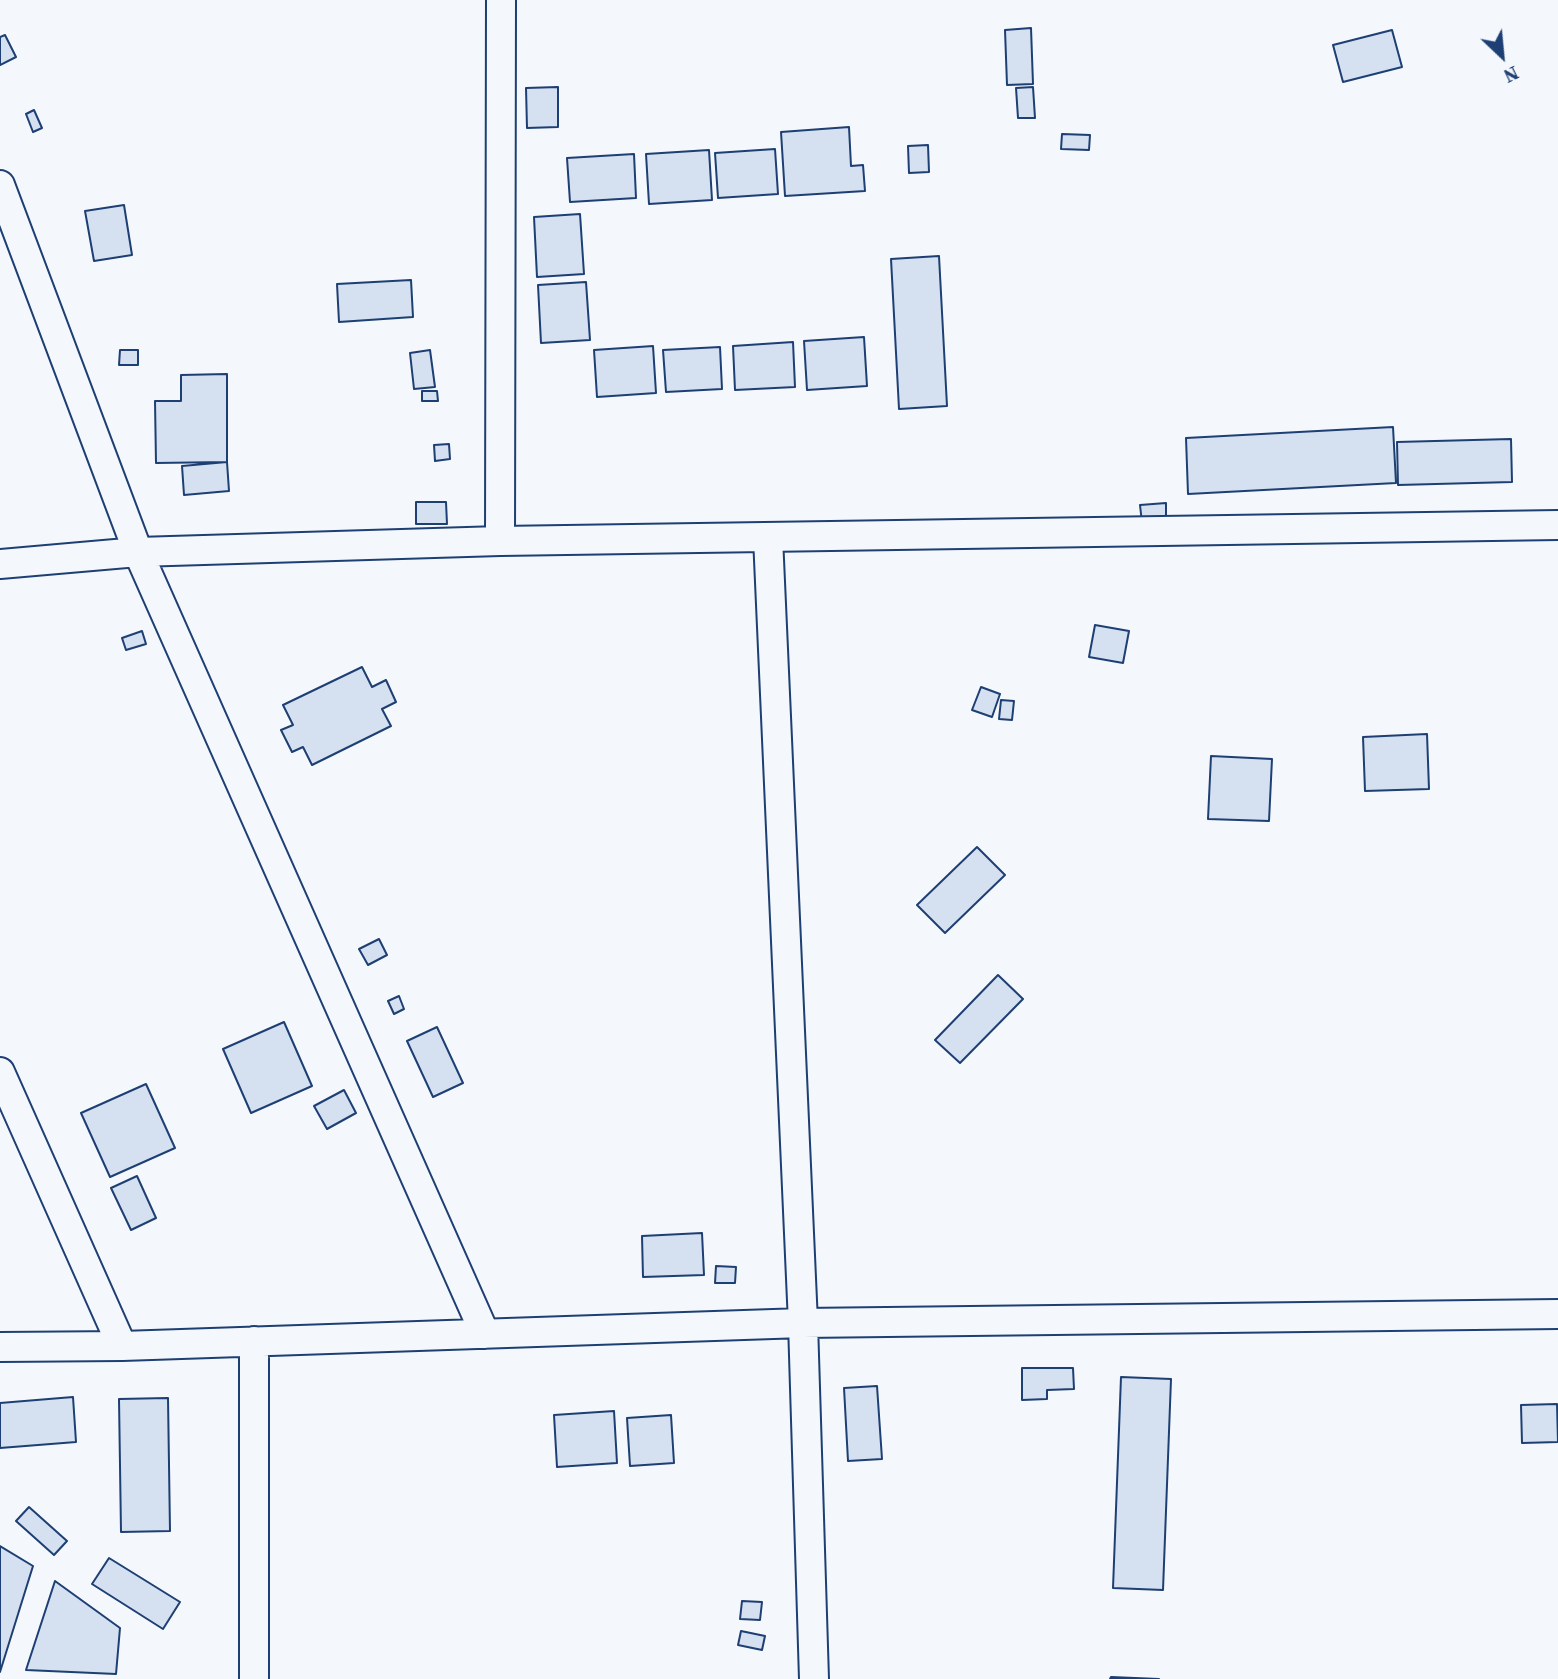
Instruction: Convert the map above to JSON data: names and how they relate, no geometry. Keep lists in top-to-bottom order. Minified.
{"north":"bottom right"}
